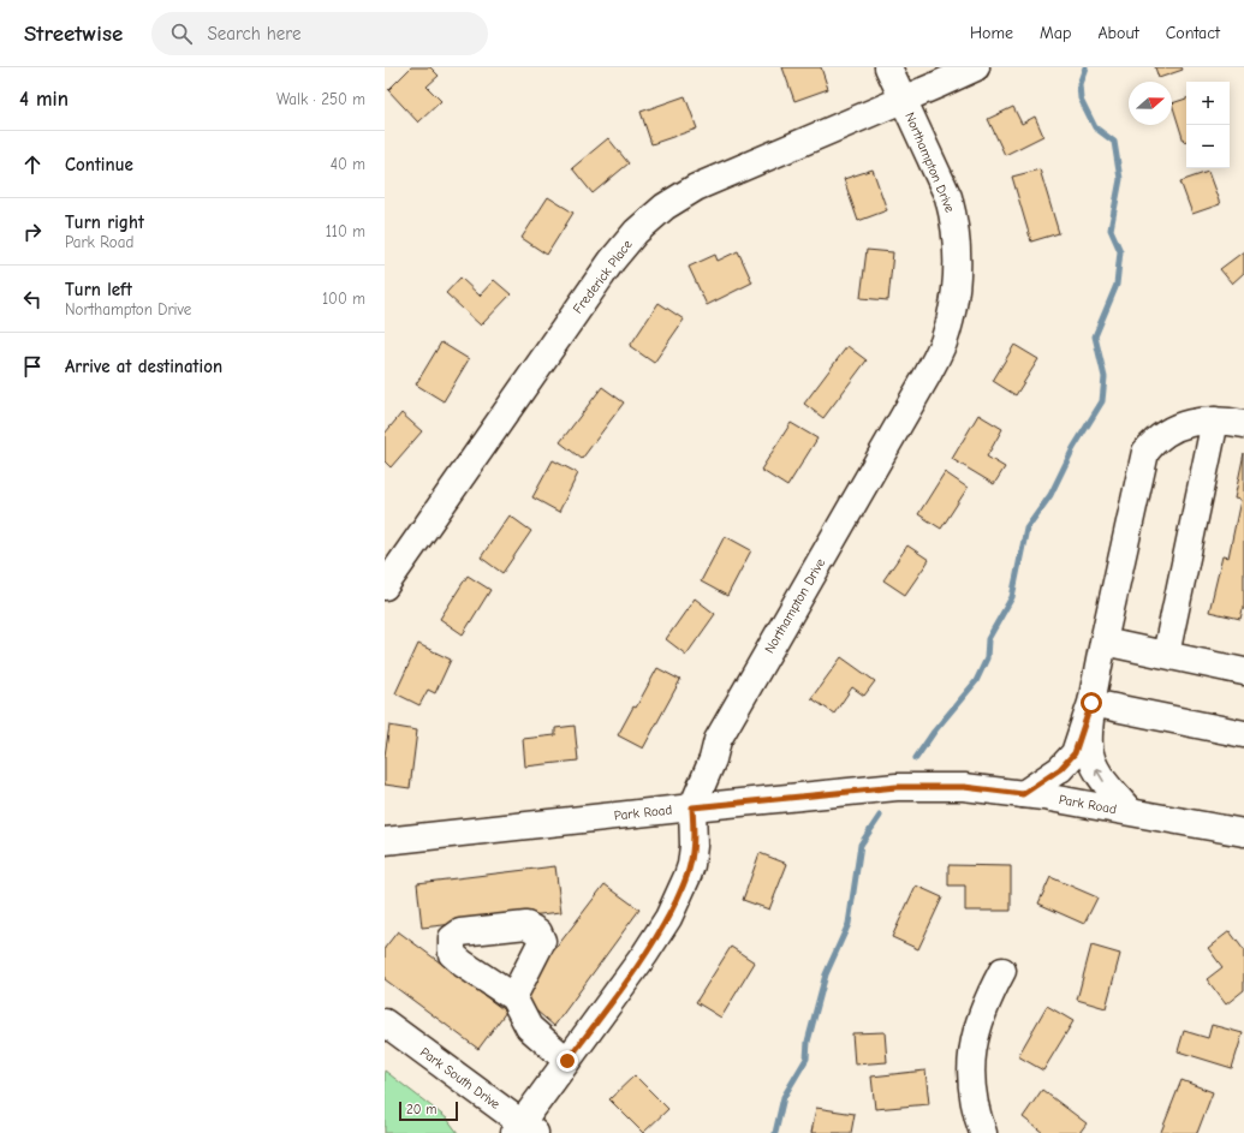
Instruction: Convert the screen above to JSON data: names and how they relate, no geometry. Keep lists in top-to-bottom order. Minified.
{"streets":{"street":["Northampton Drive","Frederick Place","Park Road","Park South Drive"]},"crossings":[["Northampton Drive","Frederick Place"],["Northampton Drive","Park Road"],["Northampton Drive","Park South Drive"]],"scale_bar":"20 m","north":"right","page":{"header":"Streetwise","search":"Search here","nav":["Home","Map","About","Contact"],"heading":["4 min","Walk · 250 m"],"map_buttons":["+","−"],"list":[["Continue","40 m"],["Turn right","Park Road","110 m"],["Turn left","Northampton Drive","100 m"],"Arrive at destination"],"scale":"20 m"}}
